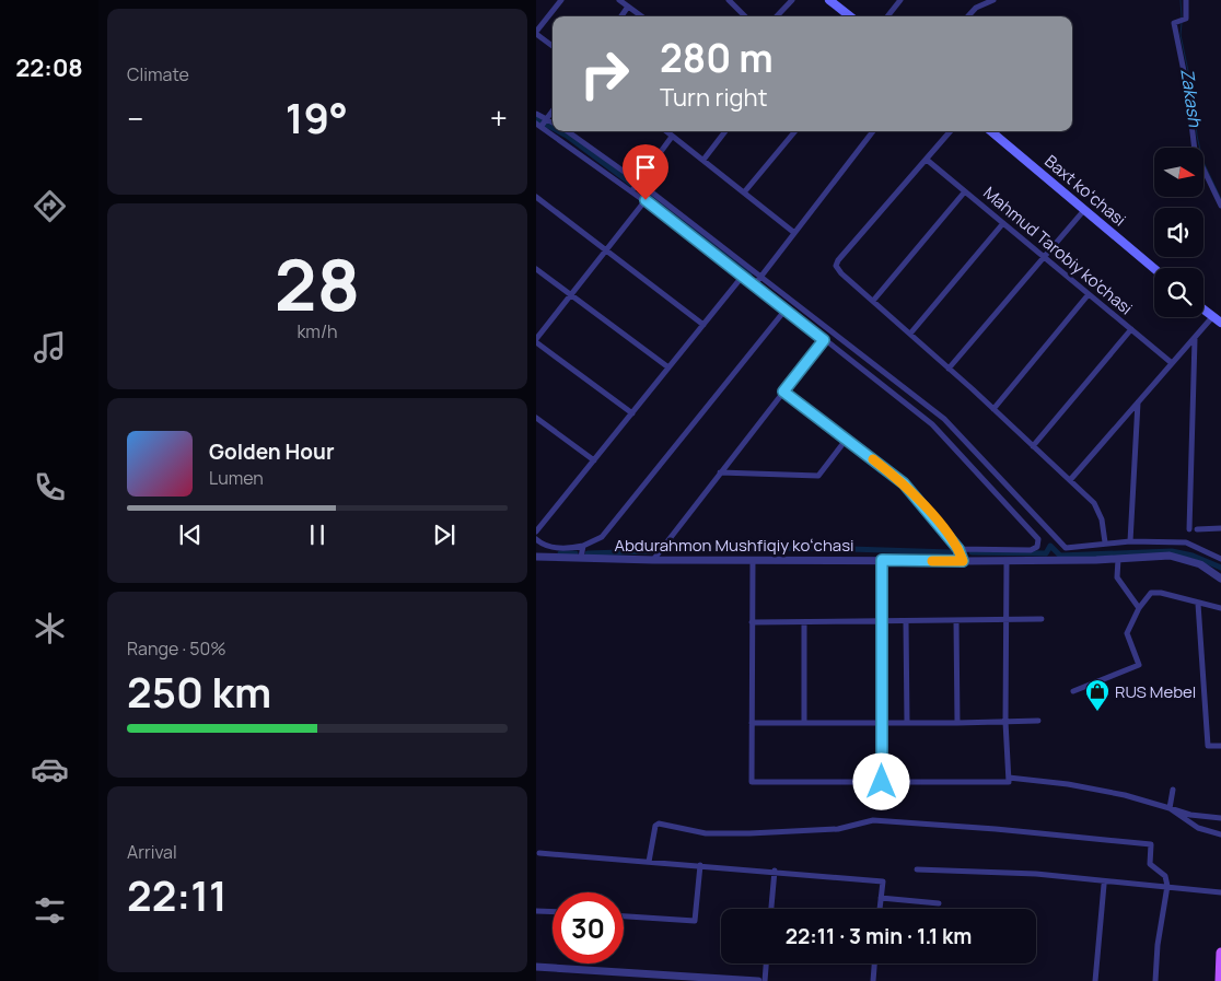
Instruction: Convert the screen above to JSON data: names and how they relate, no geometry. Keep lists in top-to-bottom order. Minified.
{"streets":{"main road":["Baxt koʻchasi"],"street":["Mahmud Tarobiy ko'chasi","Abdurahmon Mushfiqiy koʻchasi"]},"water":["Zakash"],"places":{"shop":["RUS Mebel"]},"north":"right","page":{"tabs":"22:08","tile":["Climate",["28","km/h"],["Range · 50%","250 km"],["Arrival","22:11"]],"turn":["280 m","Turn right"],"heat":["−","19°","+"],"song":["Golden Hour","Lumen"],"limit":"30","trip":"22:11 · 3 min · 1.1 km"}}
